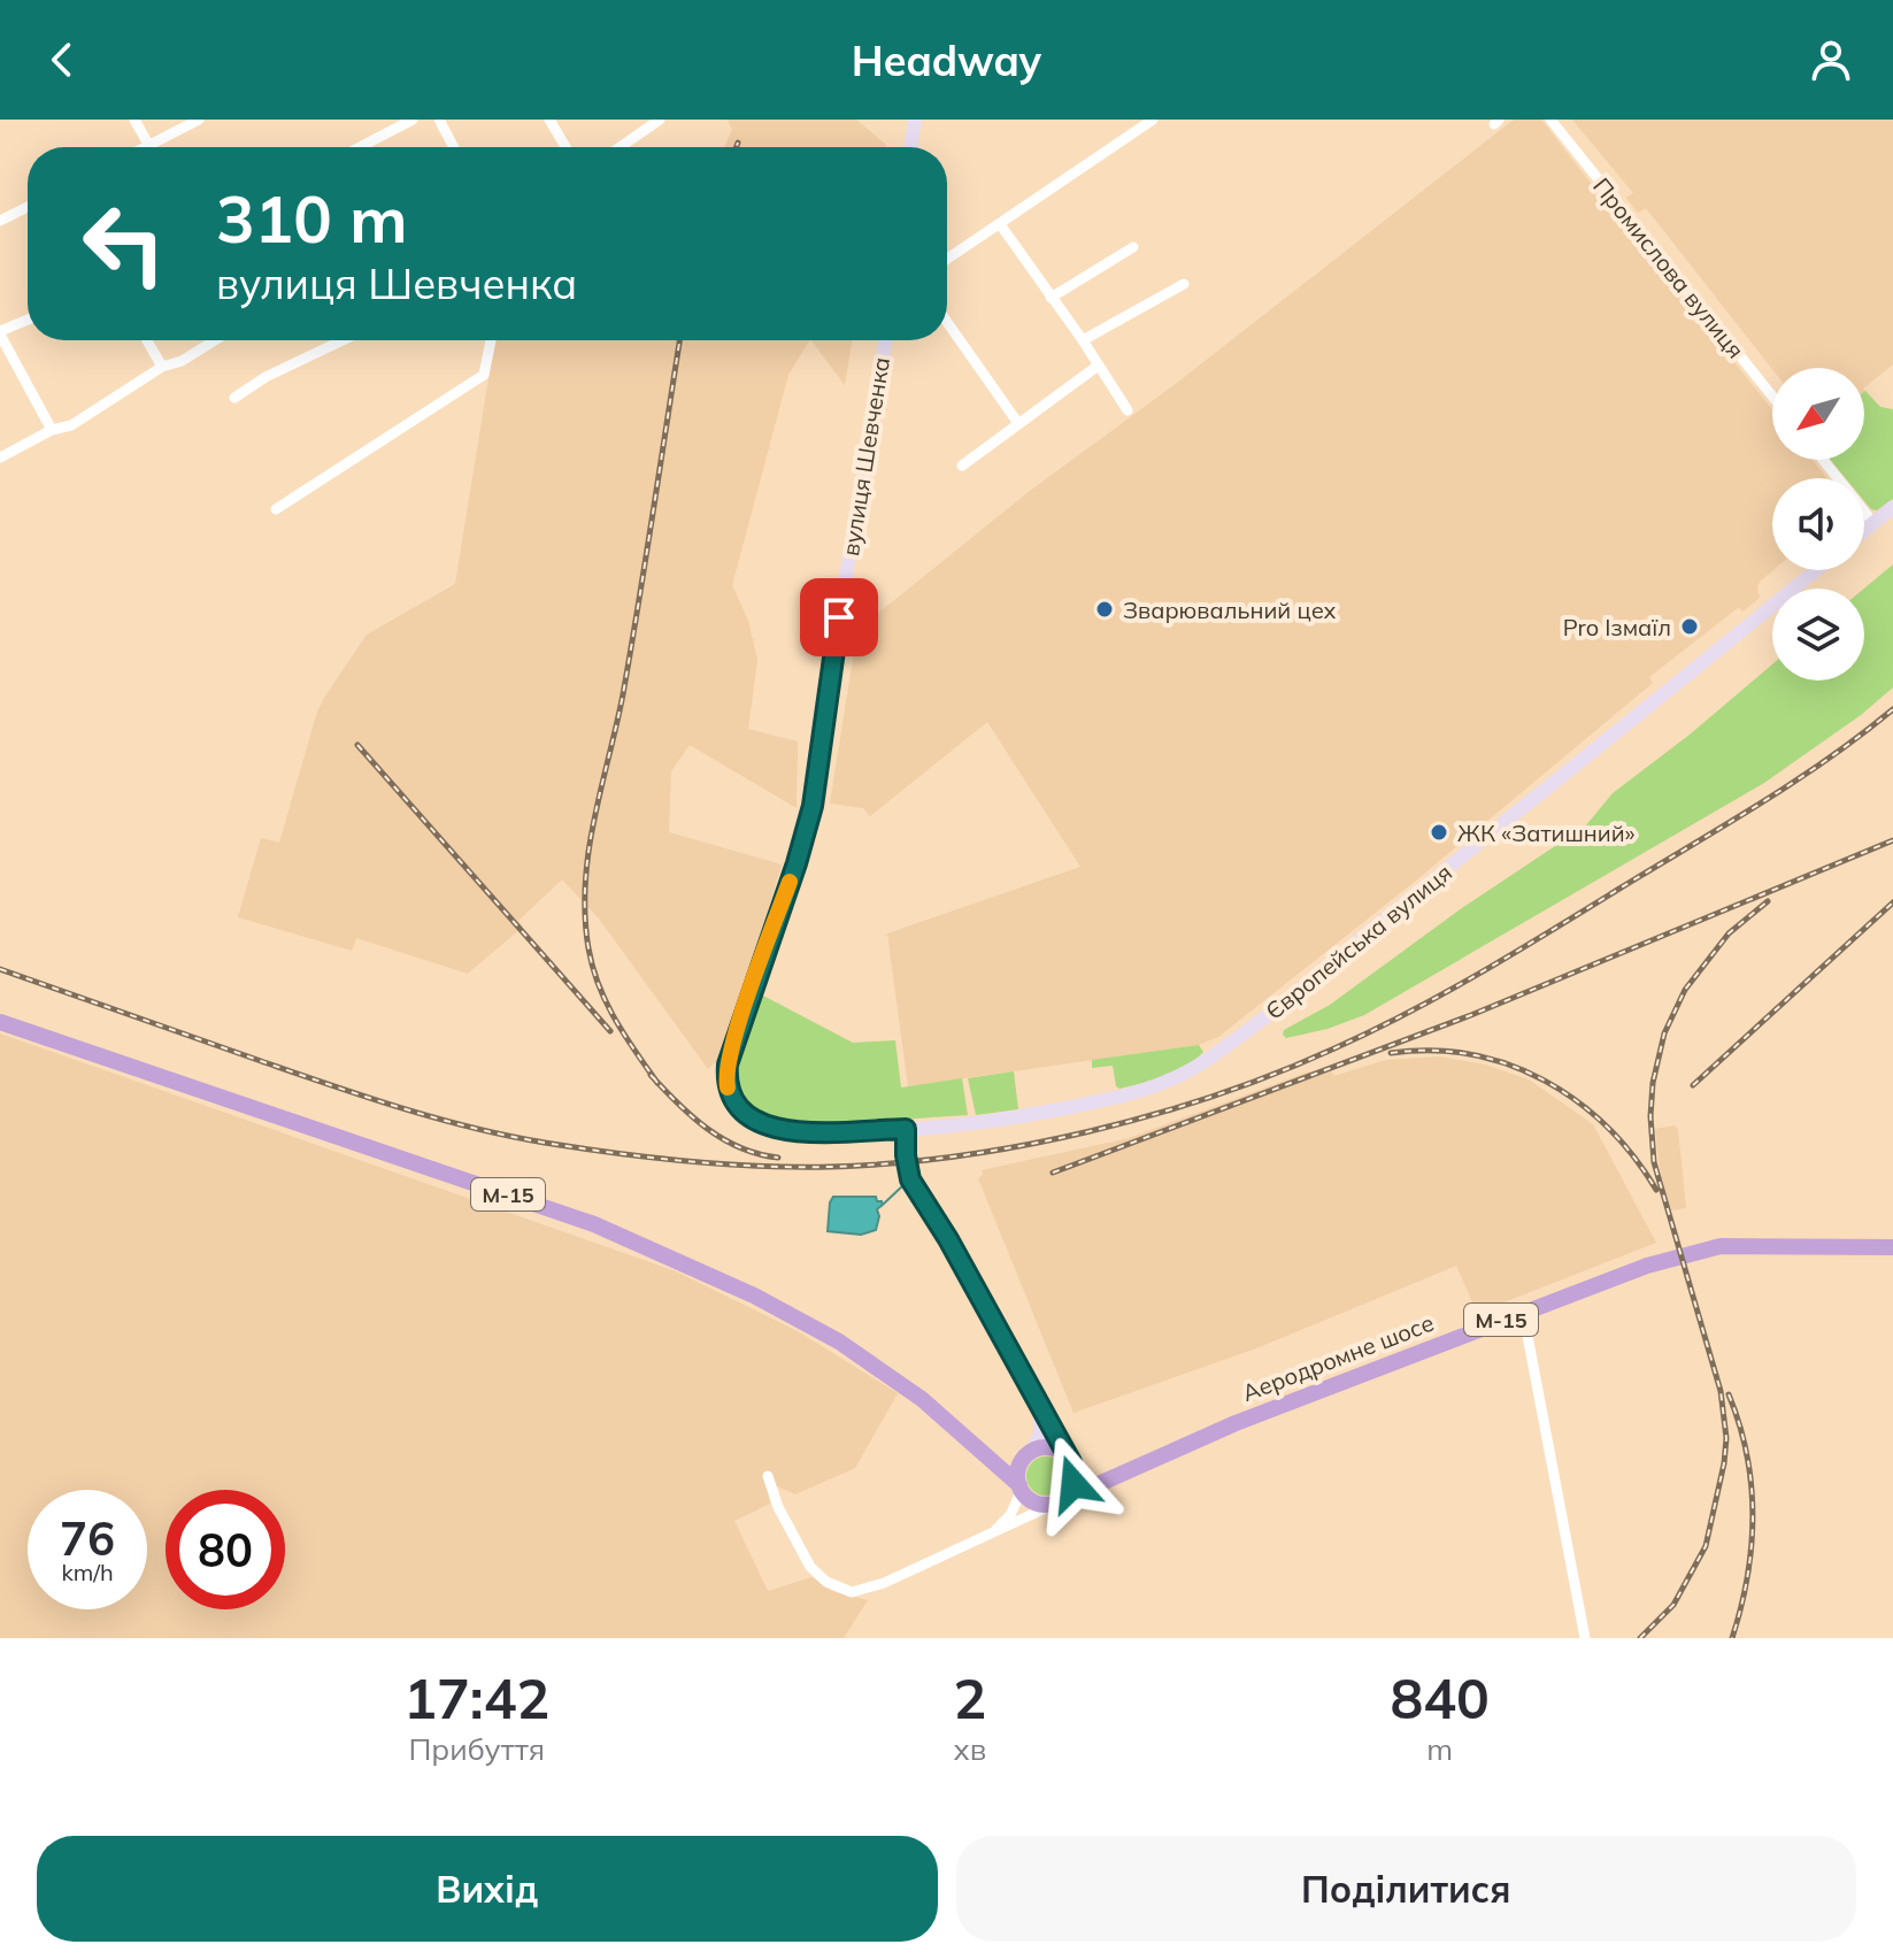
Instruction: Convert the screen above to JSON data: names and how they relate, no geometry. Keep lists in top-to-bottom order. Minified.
{"streets":{"highway":["М-15","Аеродромне шосе"],"main road":["вулиця Шевченка","Європейська вулиця"],"street":["Промислова вулиця"]},"crossings":[["вулиця Шевченка","Європейська вулиця"],["М-15","Аеродромне шосе"]],"places":["Зварювальний цех","Pro Ізмаїл","ЖК «Затишний»"],"north":"bottom left","page":{"header":"Headway","turn":["310 m","вулиця Шевченка"],"speed":"76 km/h","limit":"80","eta":["17:42","Прибуття","2","хв","840","m"],"buttons":["Вихід","Поділитися"]}}
